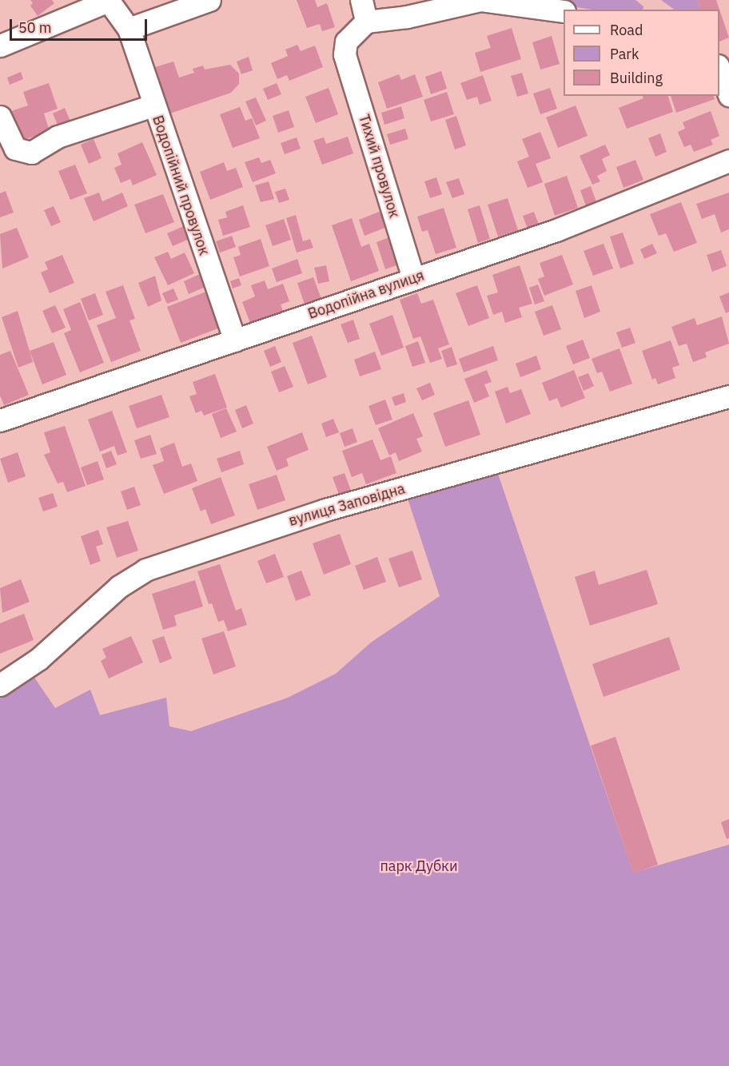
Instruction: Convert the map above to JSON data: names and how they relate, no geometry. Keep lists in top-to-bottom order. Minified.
{"streets":{"street":["Тихий провулок","Водопійний провулок","Водопійна вулиця","вулиця Заповідна"]},"crossings":[["Тихий провулок","Водопійна вулиця"],["Водопійний провулок","Водопійна вулиця"]],"parks":["парк Дубки"],"legend":["Road","Park","Building"],"scale_bar":"50 m"}
